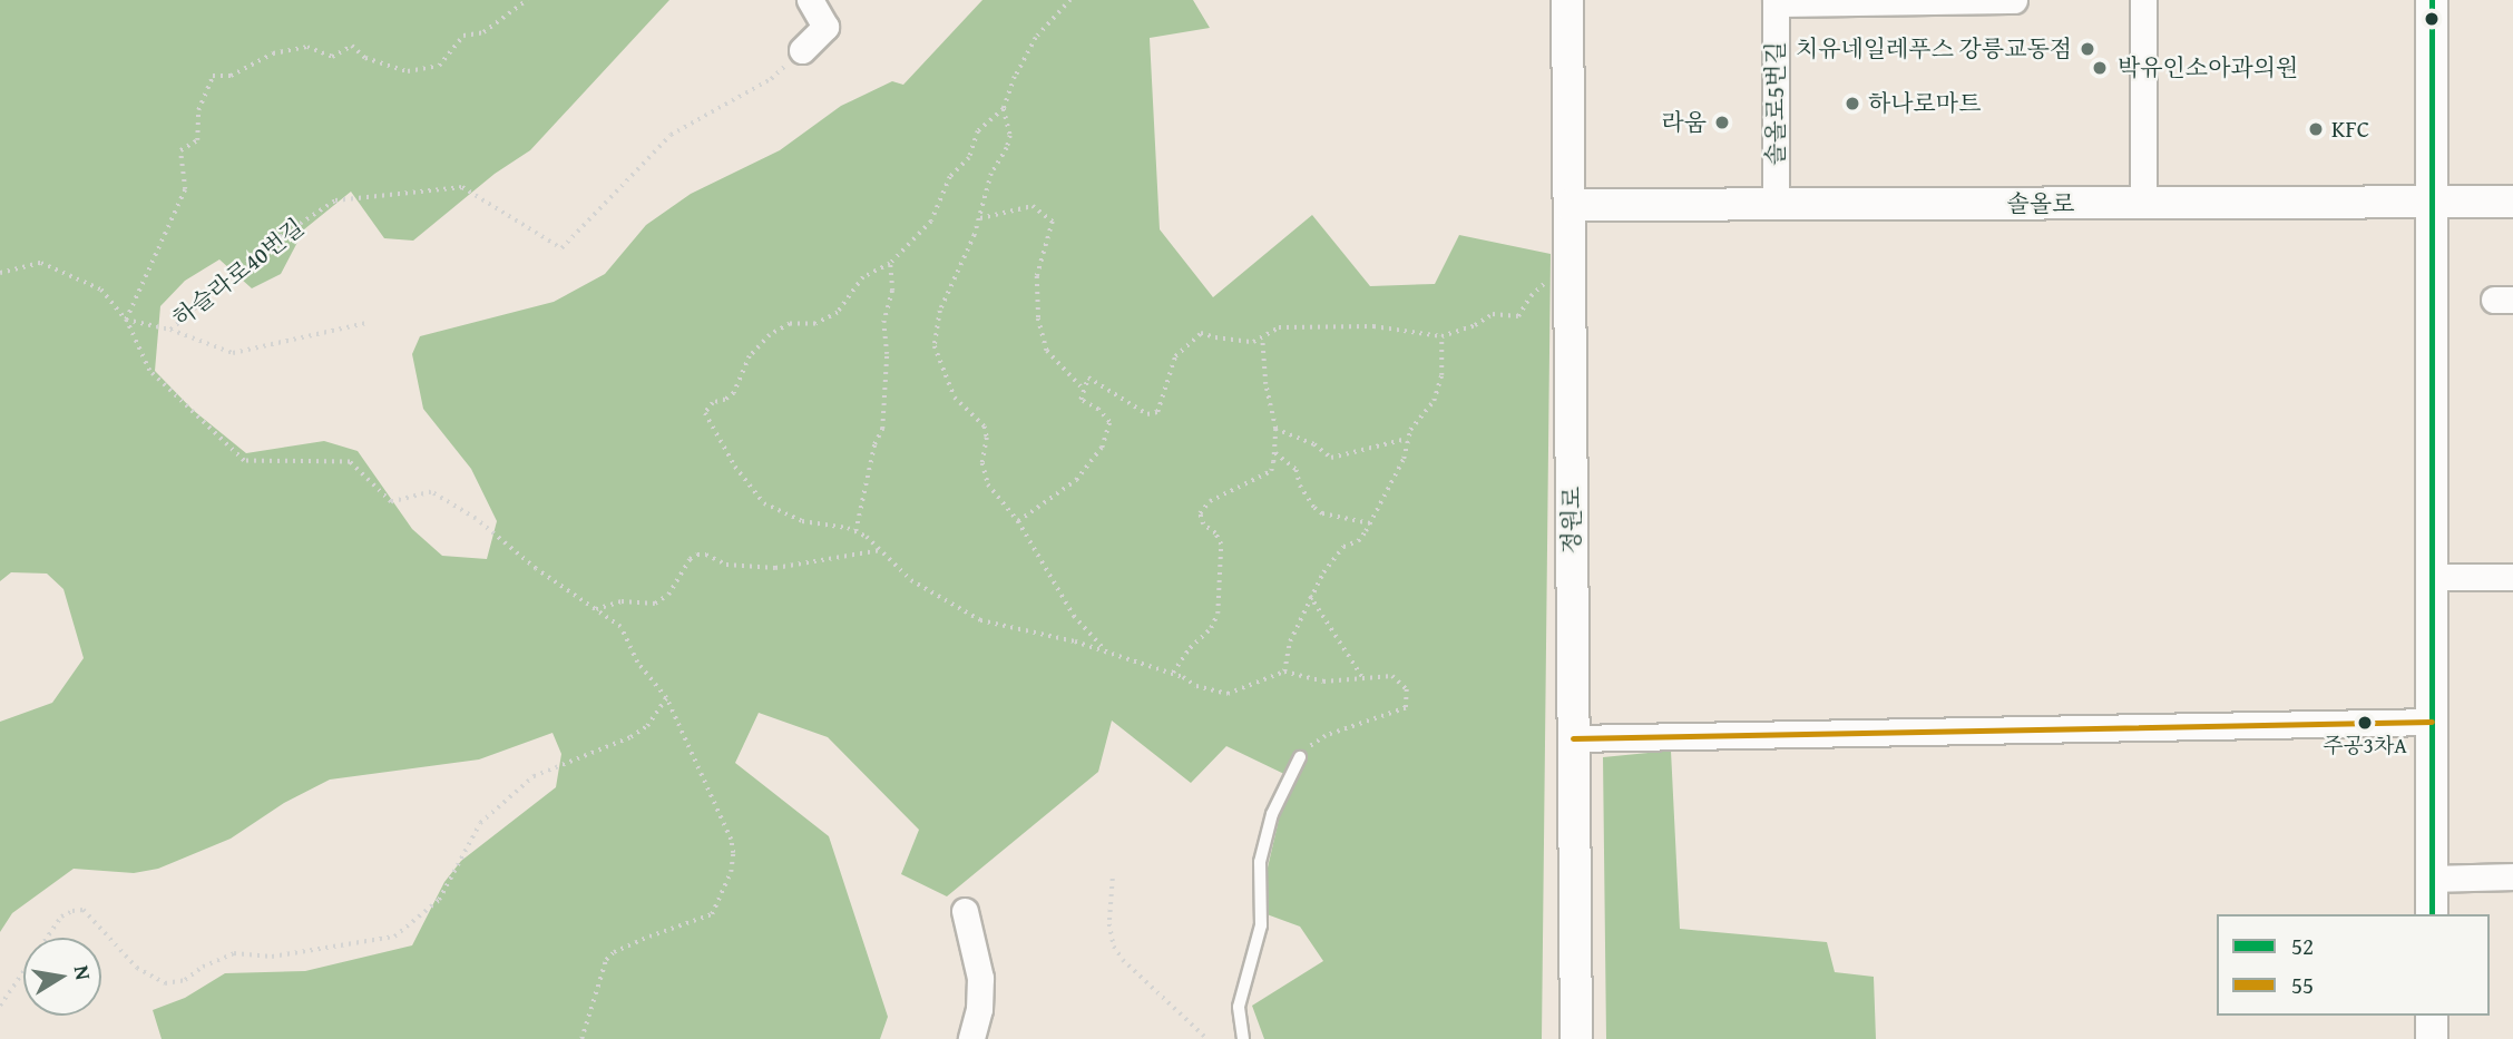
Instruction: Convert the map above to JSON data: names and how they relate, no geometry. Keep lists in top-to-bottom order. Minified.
{"streets":{"street":["솔올로5번길","솔올로","정원로"],"path":["하슬라로40번길"]},"crossings":[["솔올로5번길","솔올로"],["솔올로","정원로"]],"places":["치유네일레푸스 강릉교동점","박유인소아과의원","하나로마트","라움","KFC","주공3차A"],"lines":["transit line 52","transit line 55"],"legend":["52","55"],"north":"right"}
